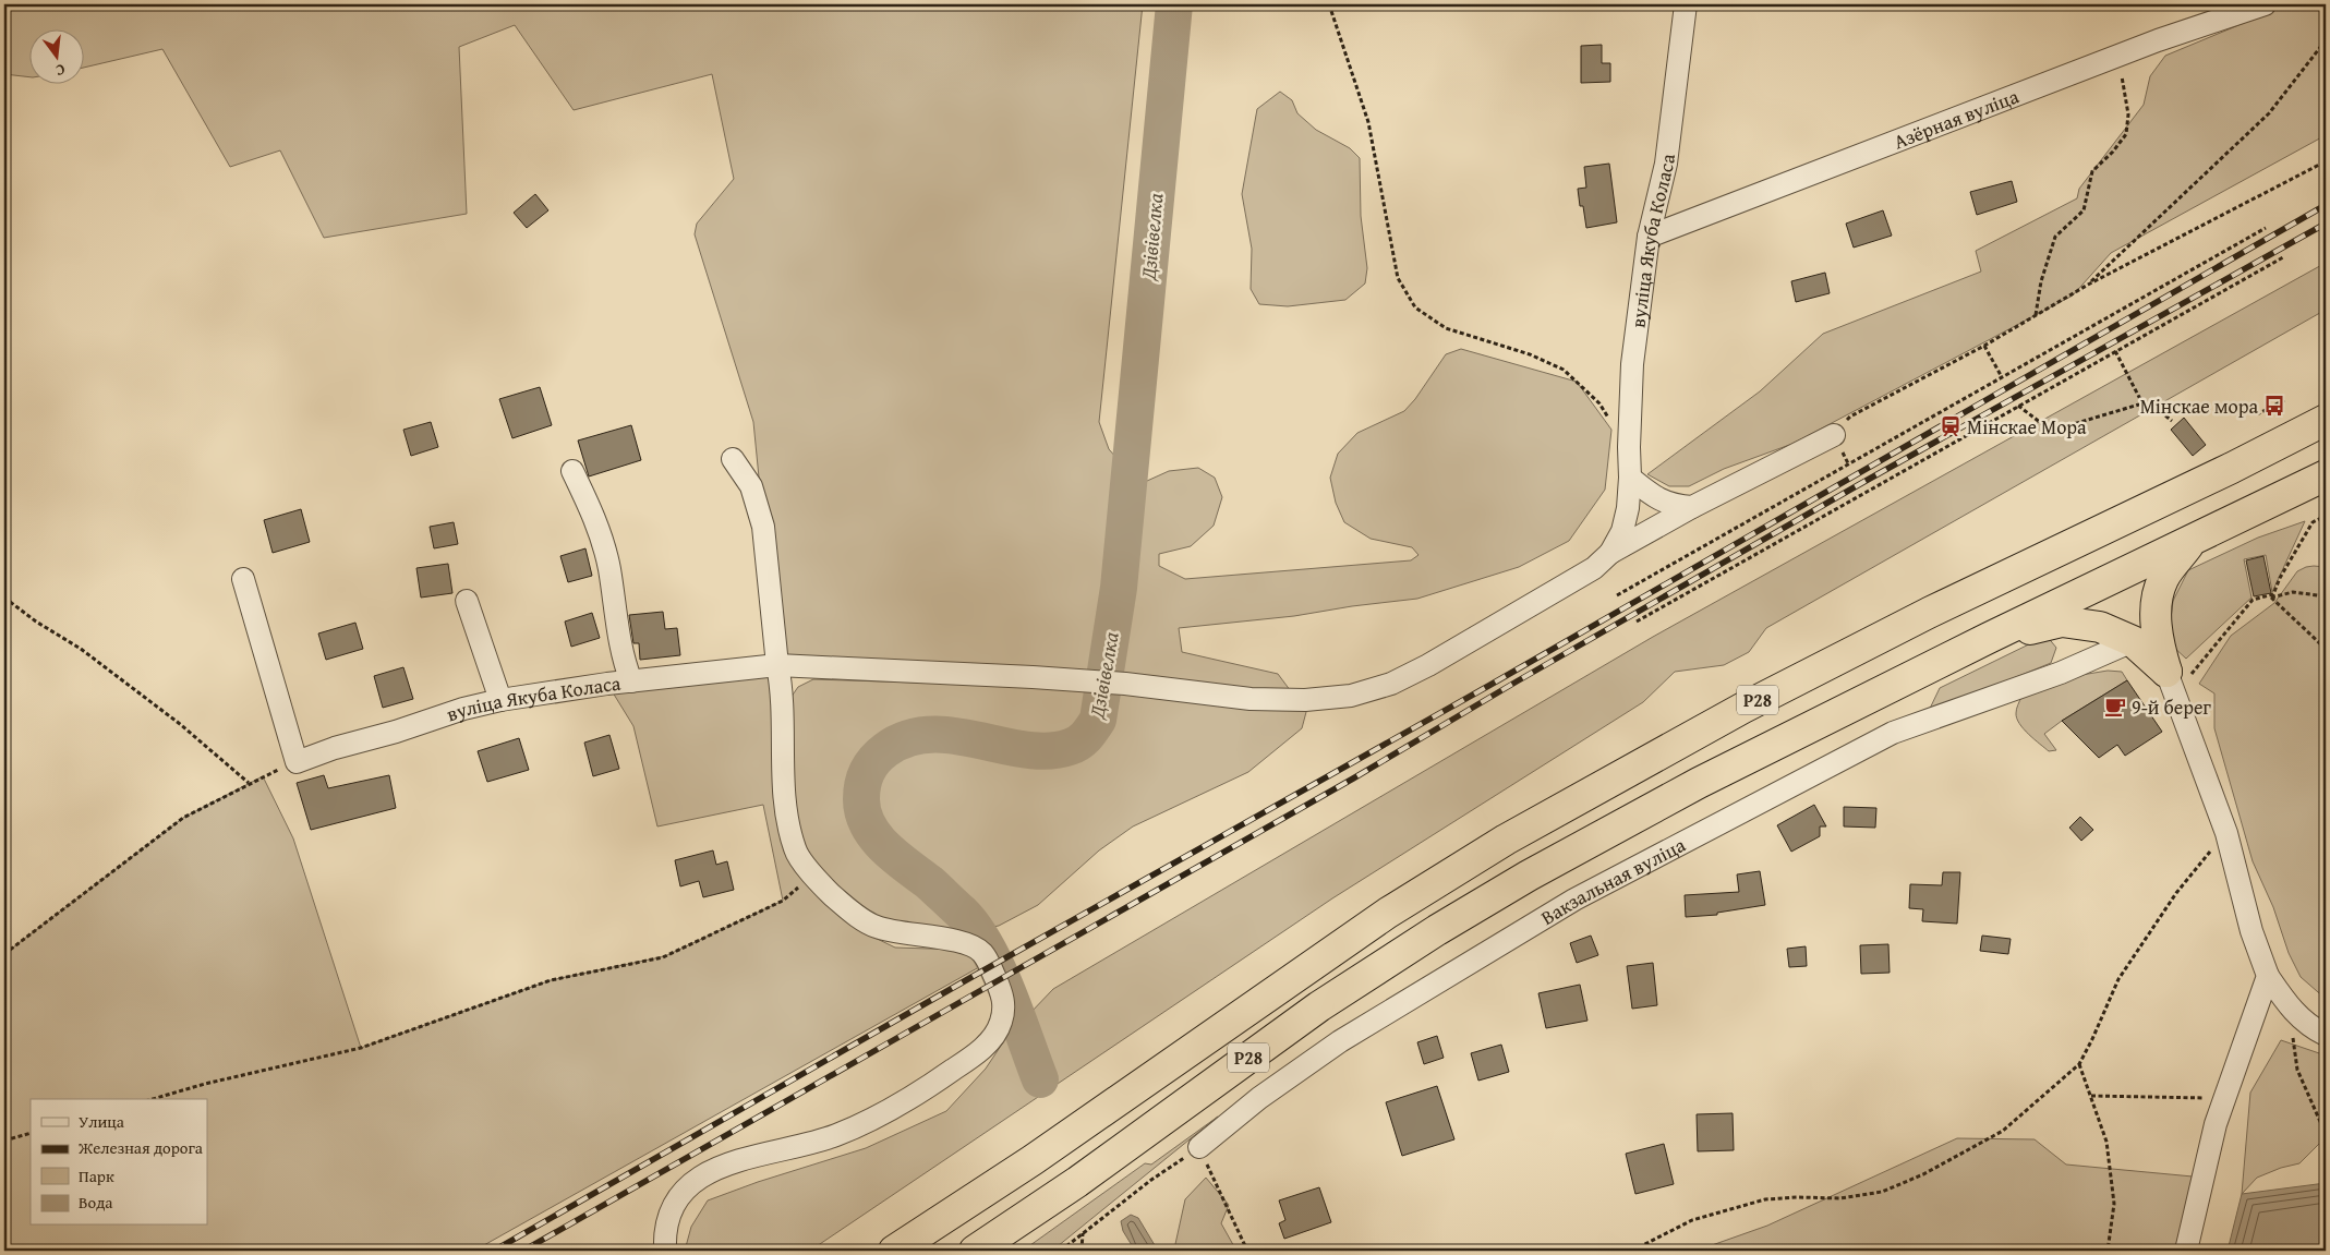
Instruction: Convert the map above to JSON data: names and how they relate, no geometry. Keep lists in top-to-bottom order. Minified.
{"streets":{"highway":["Р28"],"street":["Азёрная вуліца","вуліца Якуба Коласа","Вакзальная вуліца"]},"crossings":[["Азёрная вуліца","вуліца Якуба Коласа"]],"water":["Дзівівелка"],"places":{"bus stop":["Мінскае мора"],"station":["Мінскае Мора"],"cafe":["9-й берег"]},"legend":["Улица","Железная дорога","Парк","Вода"],"north":"bottom"}
